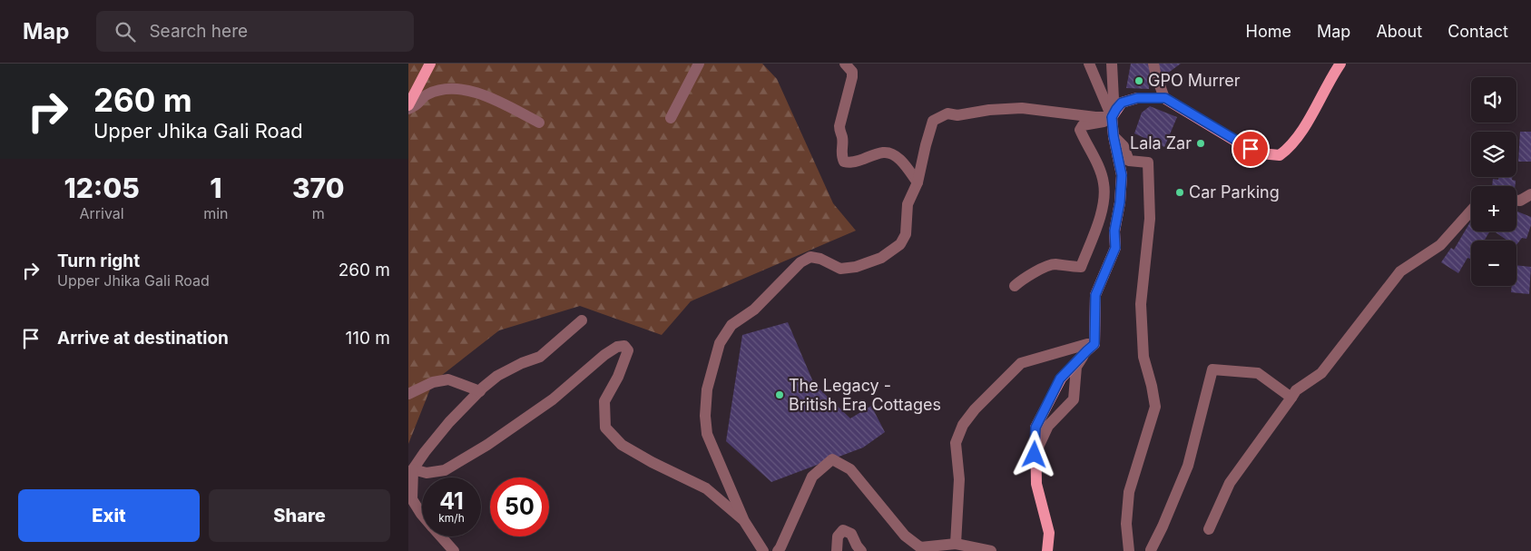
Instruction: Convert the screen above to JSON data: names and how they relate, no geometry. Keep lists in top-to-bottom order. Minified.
{"places":["GPO Murrer","Lala Zar","Car Parking","The Legacy - British Era Cottages"],"page":{"header":"Map","search":"Search here","nav":["Home","Map","About","Contact"],"turn":["260 m","Upper Jhika Gali Road"],"map_buttons":["+","−"],"eta":["12:05","Arrival","1","min","370","m"],"list":[{"name":"Turn right","note":"Upper Jhika Gali Road","value":"260 m"},{"name":"Arrive at destination","value":"110 m"}],"speed":"41 km/h","limit":"50","buttons":["Exit","Share"]}}
